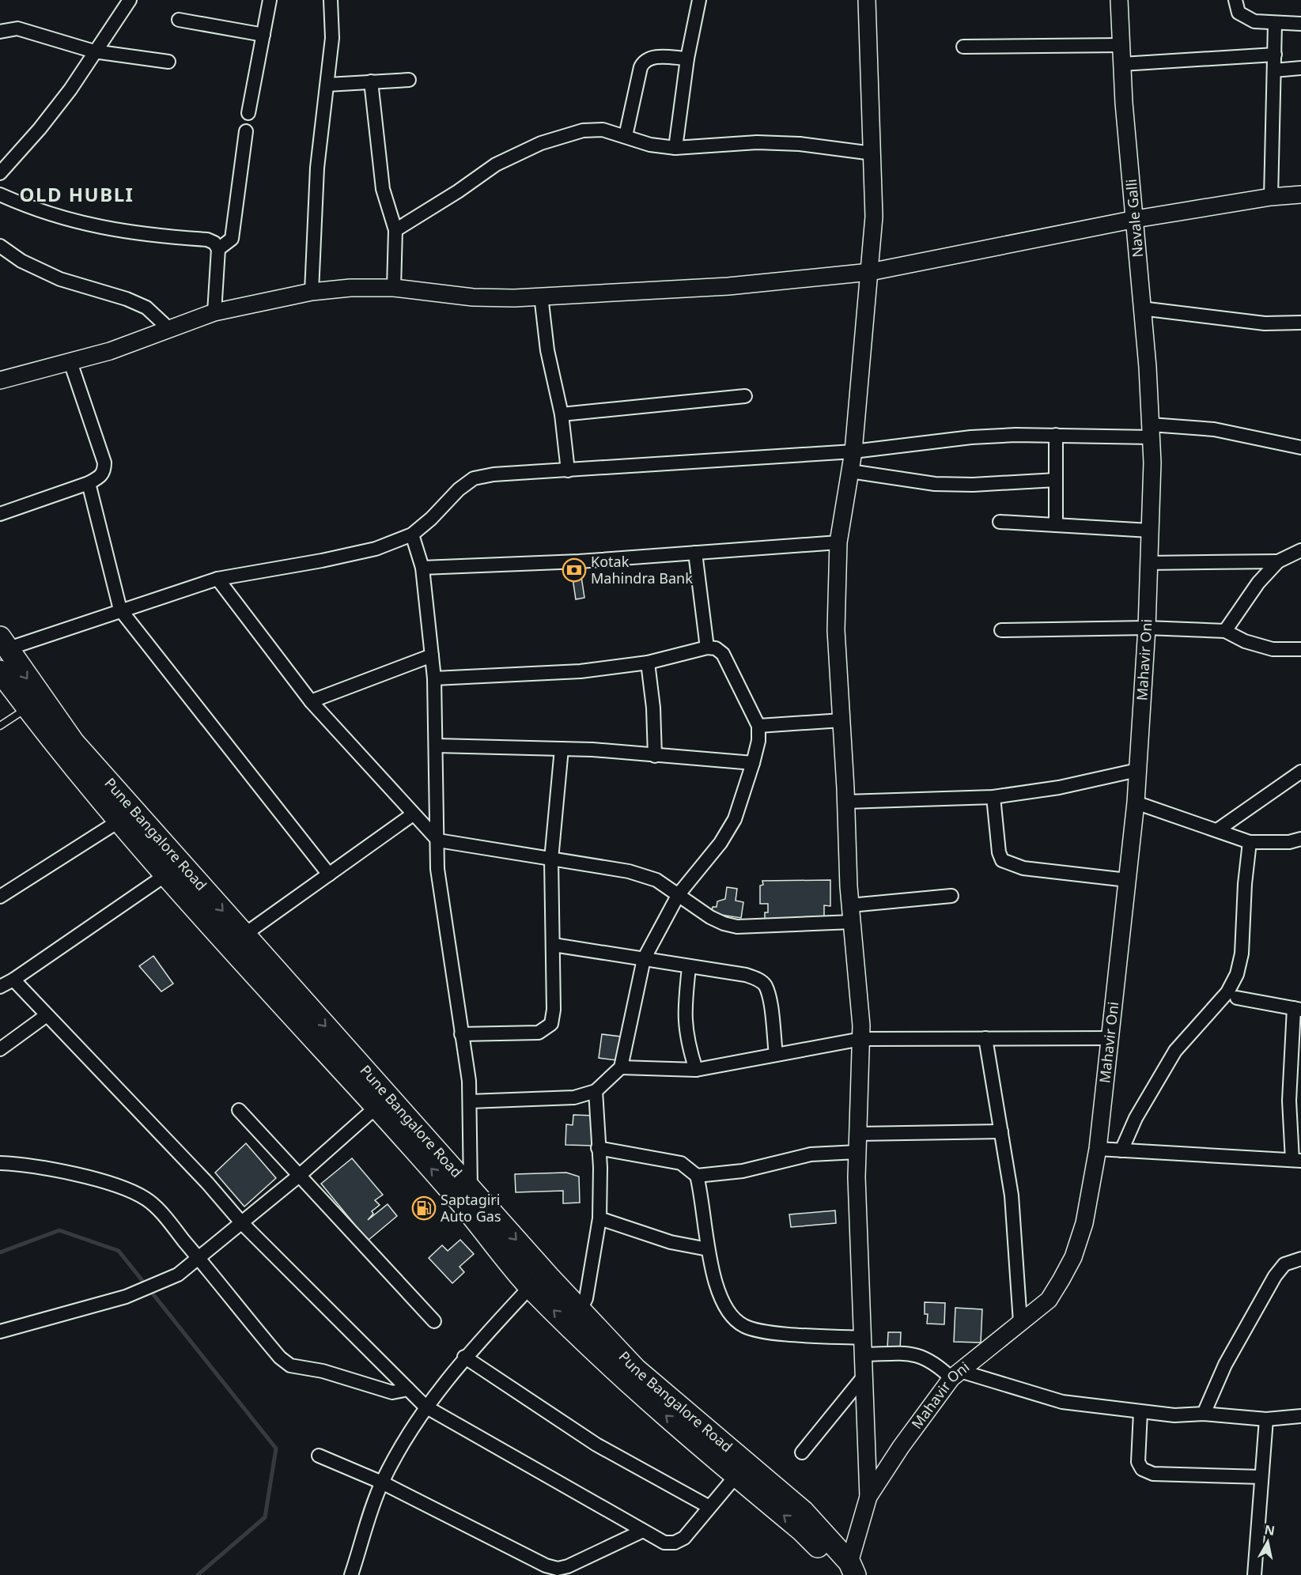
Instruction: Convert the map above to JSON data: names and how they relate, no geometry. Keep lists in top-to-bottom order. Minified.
{"streets":{"main road":["Pune Bangalore Road"],"street":["Navale Galli","Mahavir Oni"]},"crossings":[["Navale Galli","Mahavir Oni"],["Mahavir Oni","Pune Bangalore Road"]],"districts":["OLD HUBLI"],"places":{"bank":["Kotak Mahindra Bank"],"fuel station":["Saptagiri Auto Gas"]},"north":"top"}
